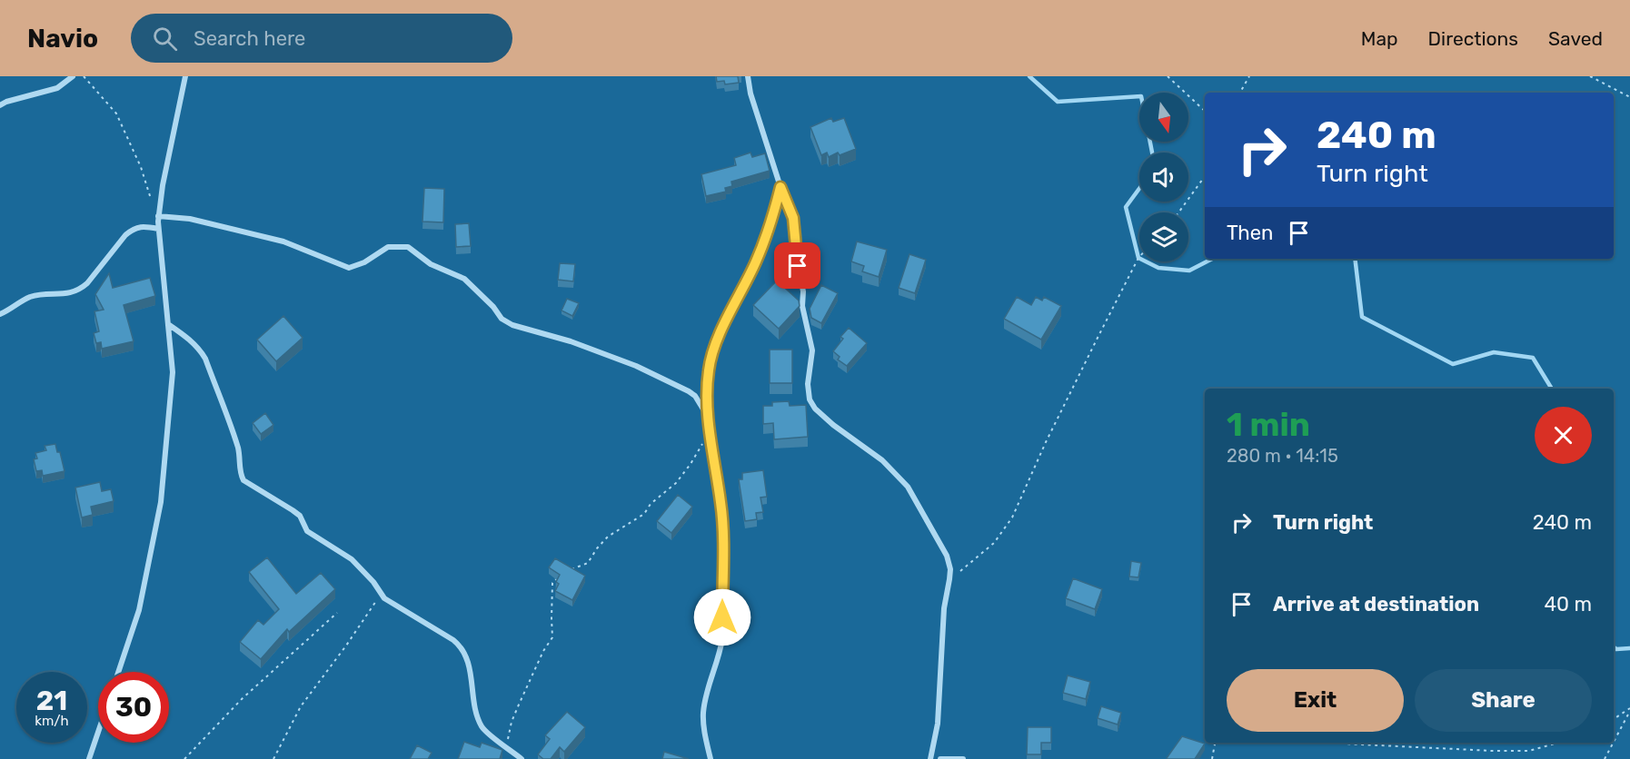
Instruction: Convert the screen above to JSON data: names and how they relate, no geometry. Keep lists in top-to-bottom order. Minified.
{"north":"bottom","page":{"header":"Navio","search":"Search here","nav":["Map","Directions","Saved"],"turn":["240 m","Turn right"],"then":"Then","heading":["1 min","280 m · 14:15"],"list":[{"name":"Turn right","value":"240 m"},{"name":"Arrive at destination","value":"40 m"}],"buttons":["Exit","Share"],"speed":"21 km/h","limit":"30"}}
